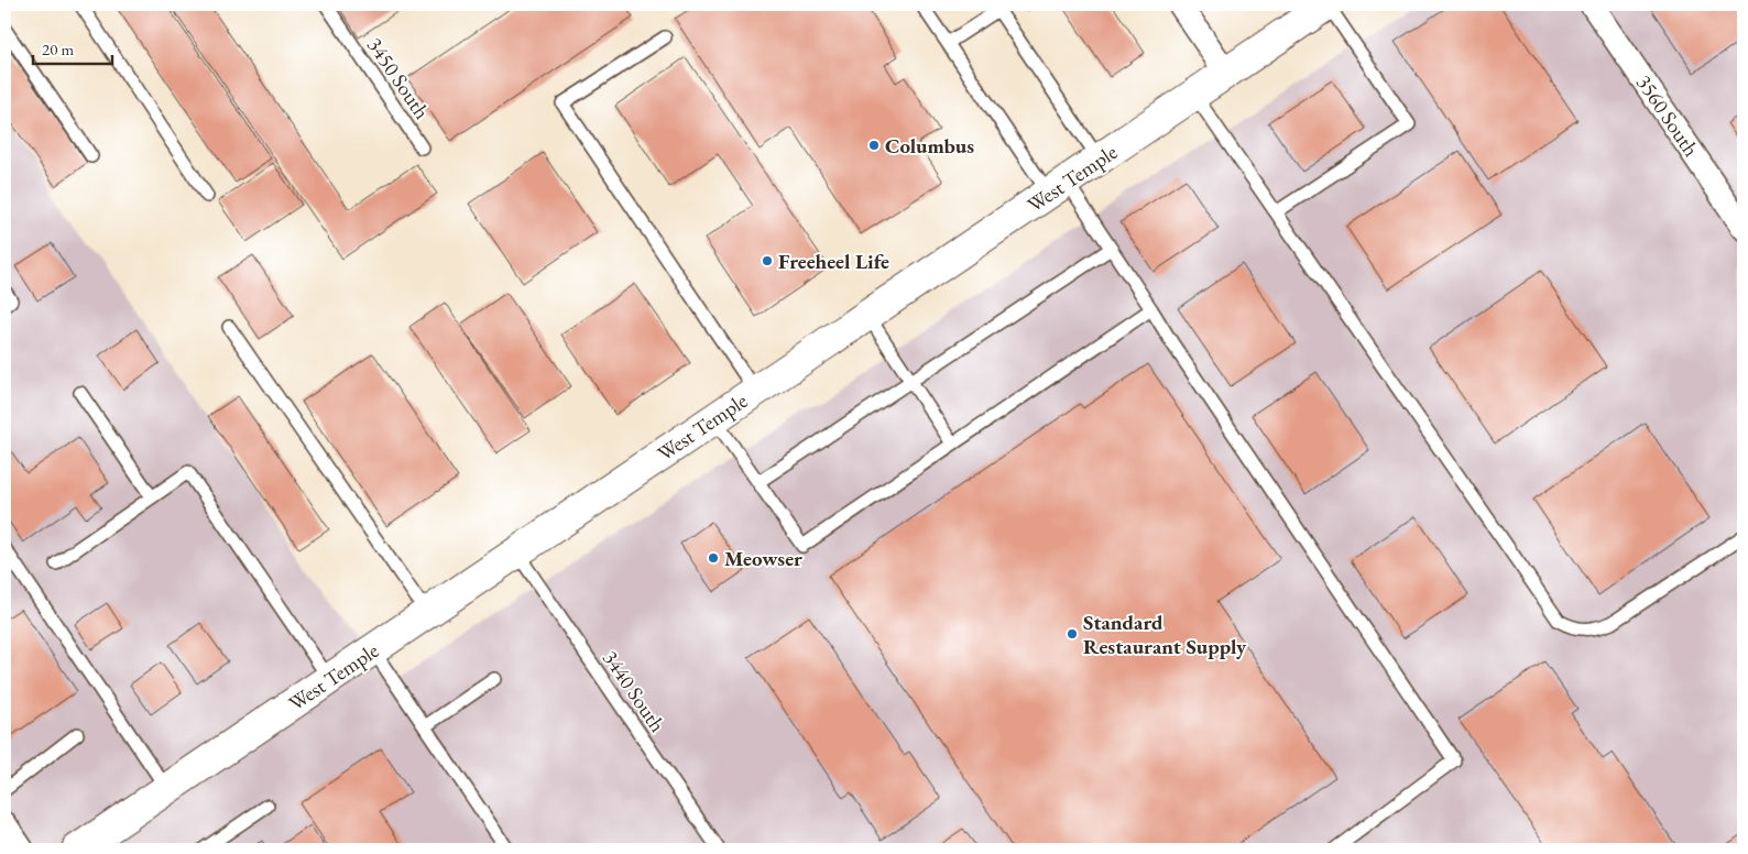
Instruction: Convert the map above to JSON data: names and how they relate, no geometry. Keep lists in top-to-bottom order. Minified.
{"streets":{"street":["3560 South","West Temple"],"lane":["3450 South","3440 South"]},"crossings":[["West Temple","3440 South"]],"places":["Columbus","Freeheel Life","Meowser","Standard Restaurant Supply"],"scale_bar":"20 m"}
